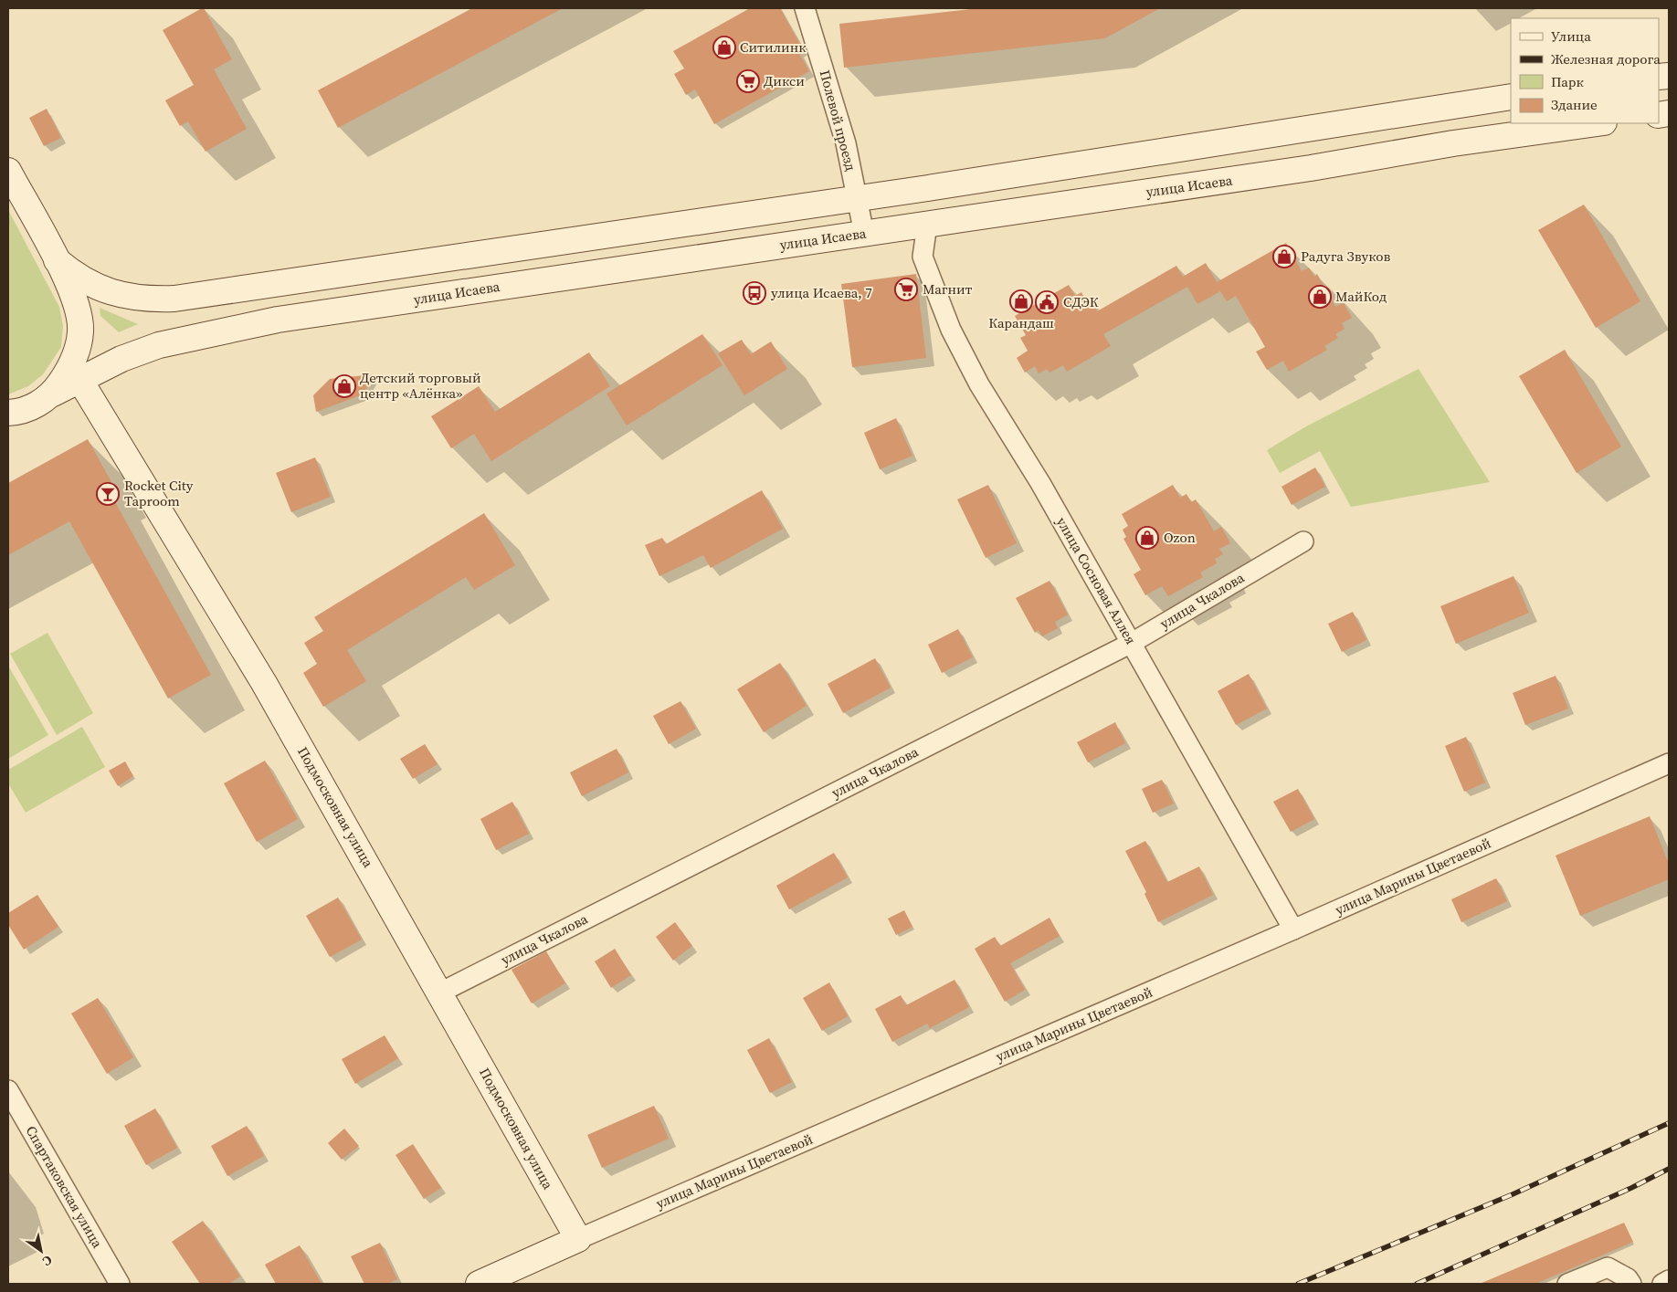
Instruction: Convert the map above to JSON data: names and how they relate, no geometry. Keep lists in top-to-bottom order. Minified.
{"streets":{"main road":["улица Исаева","Подмосковная улица","улица Марины Цветаевой"],"street":["Полевой проезд","улица Сосновая Аллея","улица Чкалова","Спартаковская улица"]},"crossings":[["Полевой проезд","улица Исаева"],["улица Исаева","улица Сосновая Аллея"],["улица Исаева","Подмосковная улица"],["улица Сосновая Аллея","улица Чкалова"],["улица Сосновая Аллея","улица Марины Цветаевой"],["улица Чкалова","Подмосковная улица"],["Подмосковная улица","улица Марины Цветаевой"]],"places":{"shop":["Ситилинк","Радуга Звуков","МайКод","Карандаш","Детский торговый центр «Алёнка»","Ozon"],"supermarket":["Дикси","Магнит"],"bus stop":["улица Исаева, 7"],"public building":["СДЭК"],"bar":["Rocket City Taproom"]},"legend":["Улица","Железная дорога","Парк","Здание"],"north":"bottom right"}
